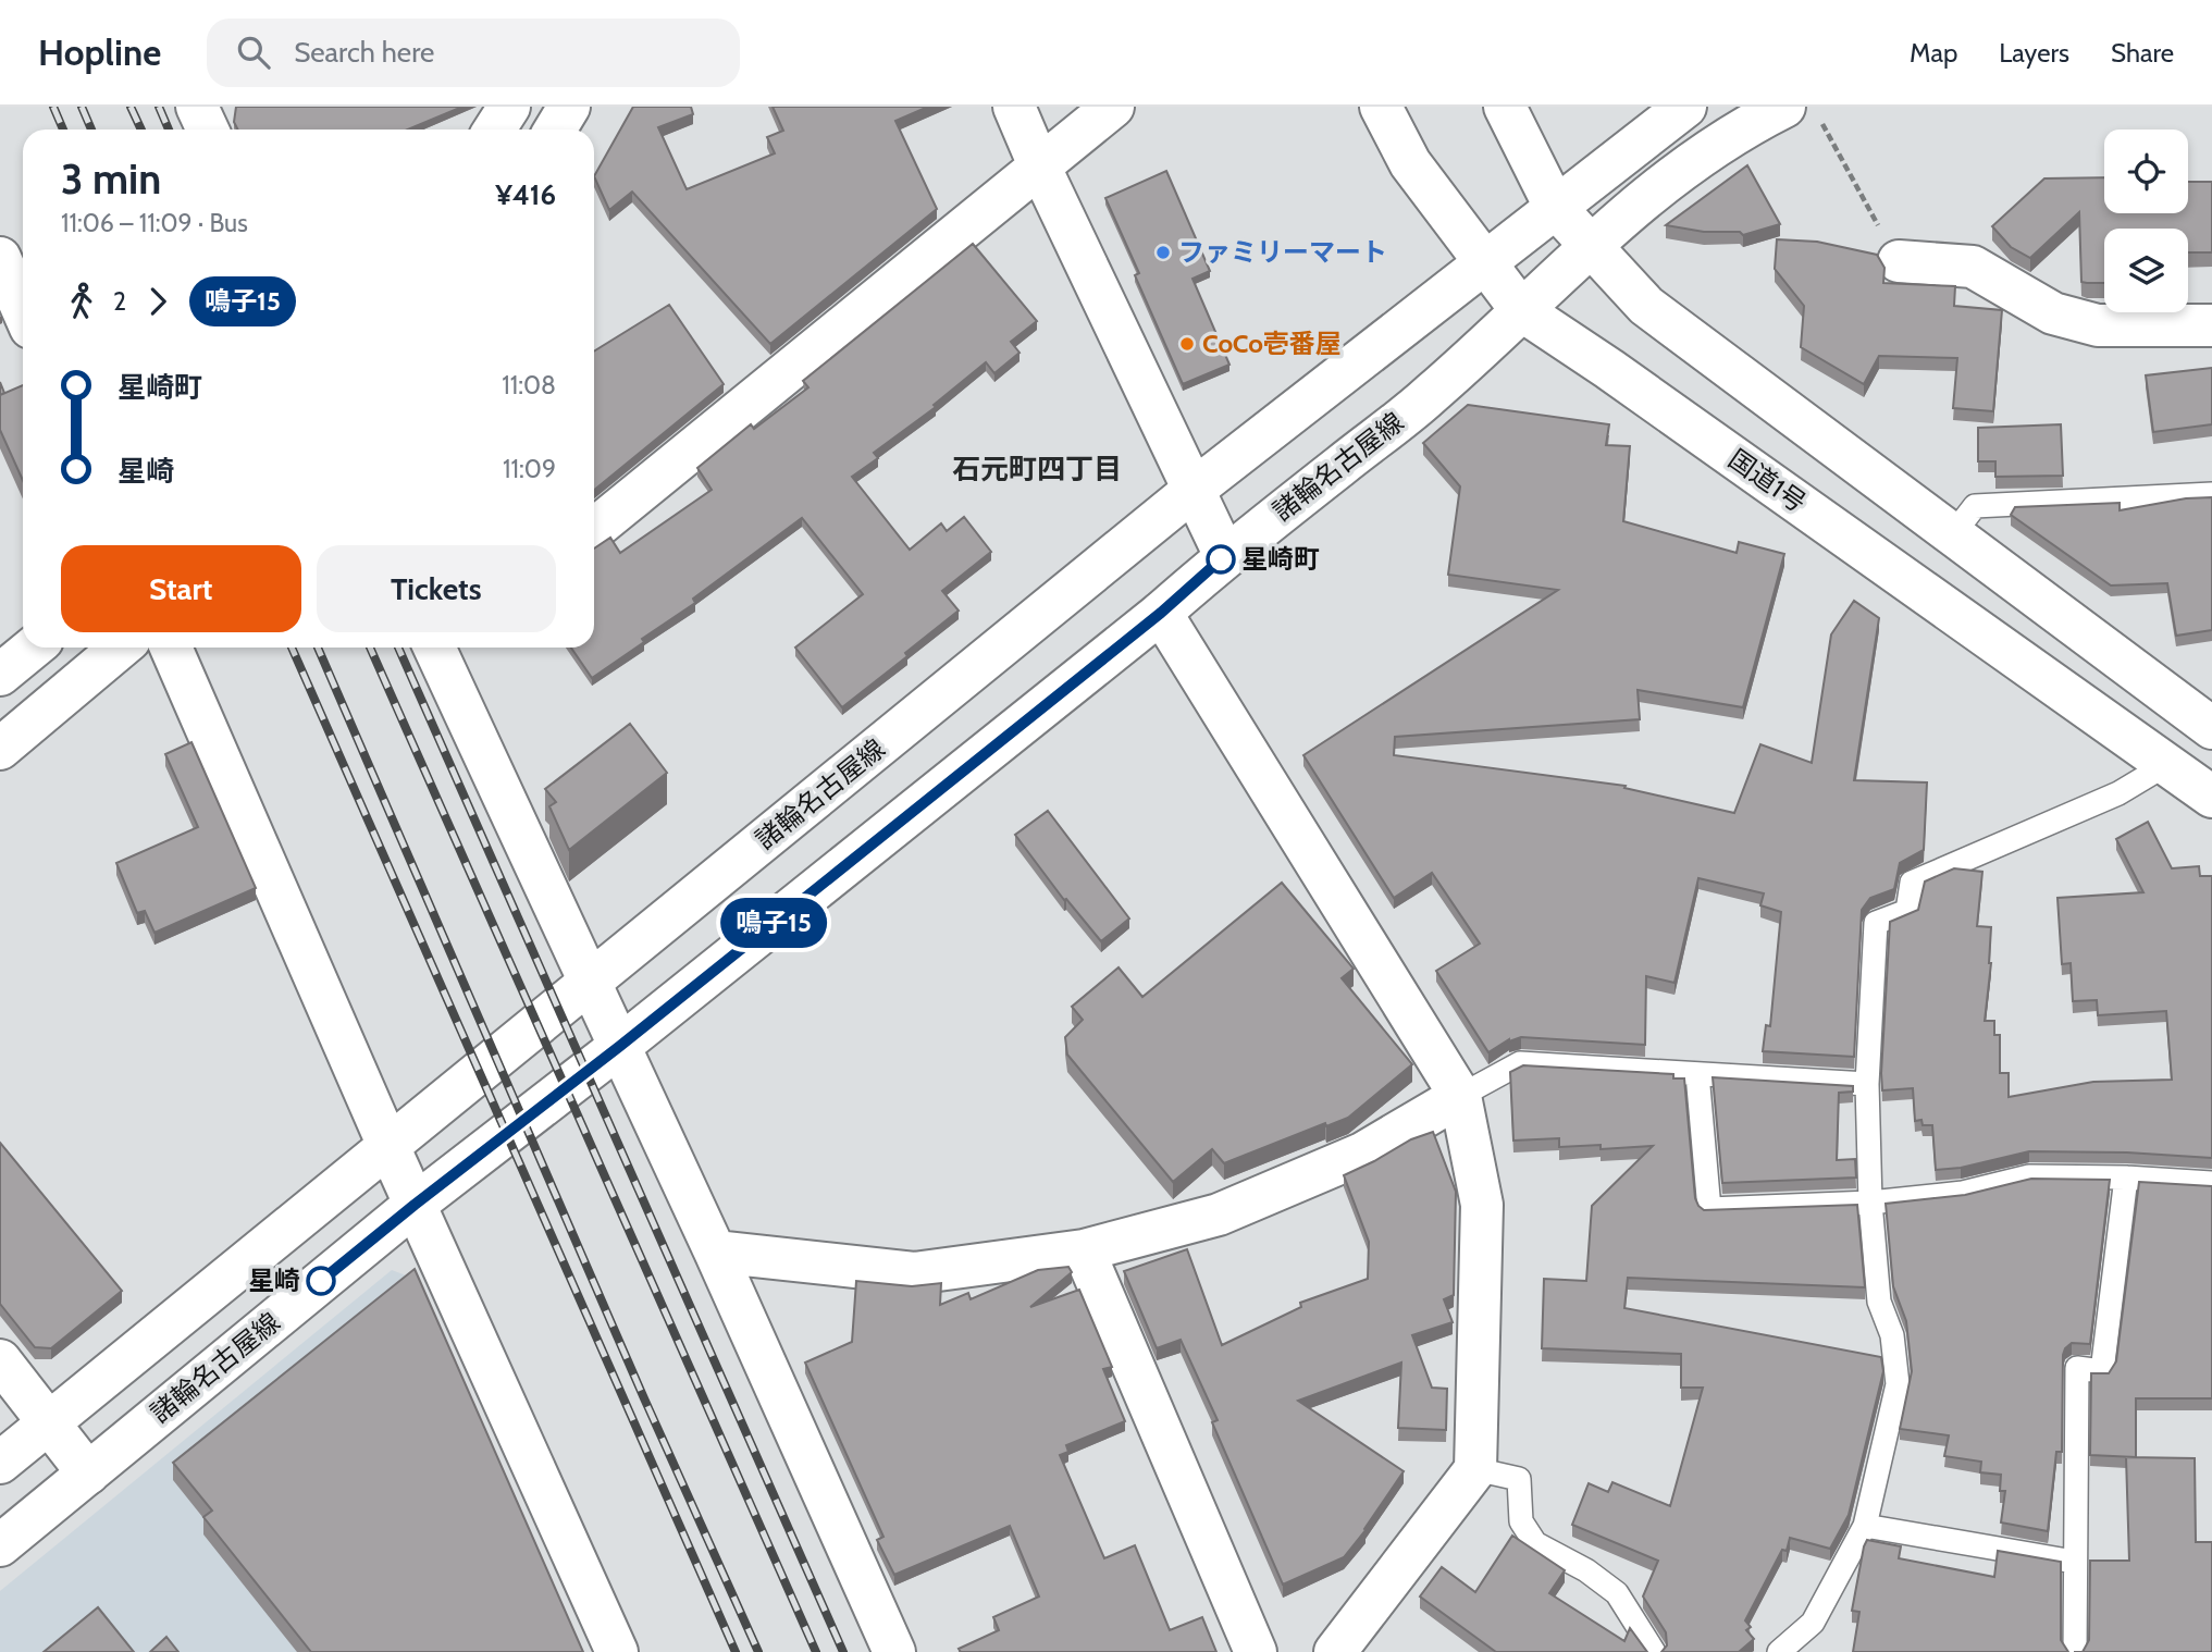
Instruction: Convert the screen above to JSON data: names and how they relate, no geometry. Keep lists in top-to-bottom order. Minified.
{"streets":{"main road":["諸輪名古屋線","国道1号"]},"crossings":[["諸輪名古屋線","国道1号"]],"districts":["石元町四丁目"],"places":["ファミリーマート","CoCo壱番屋","星崎町","星崎"],"lines":["bus line 鳴子15"],"page":{"header":"Hopline","search":"Search here","nav":["Map","Layers","Share"],"on_map":"鳴子15","heading":["3 min","11:06 – 11:09 · Bus","¥416"],"legs":["2","鳴子15"],"list":[{"name":"星崎町","value":"11:08"},{"name":"星崎","value":"11:09"}],"buttons":["Start","Tickets"]}}
